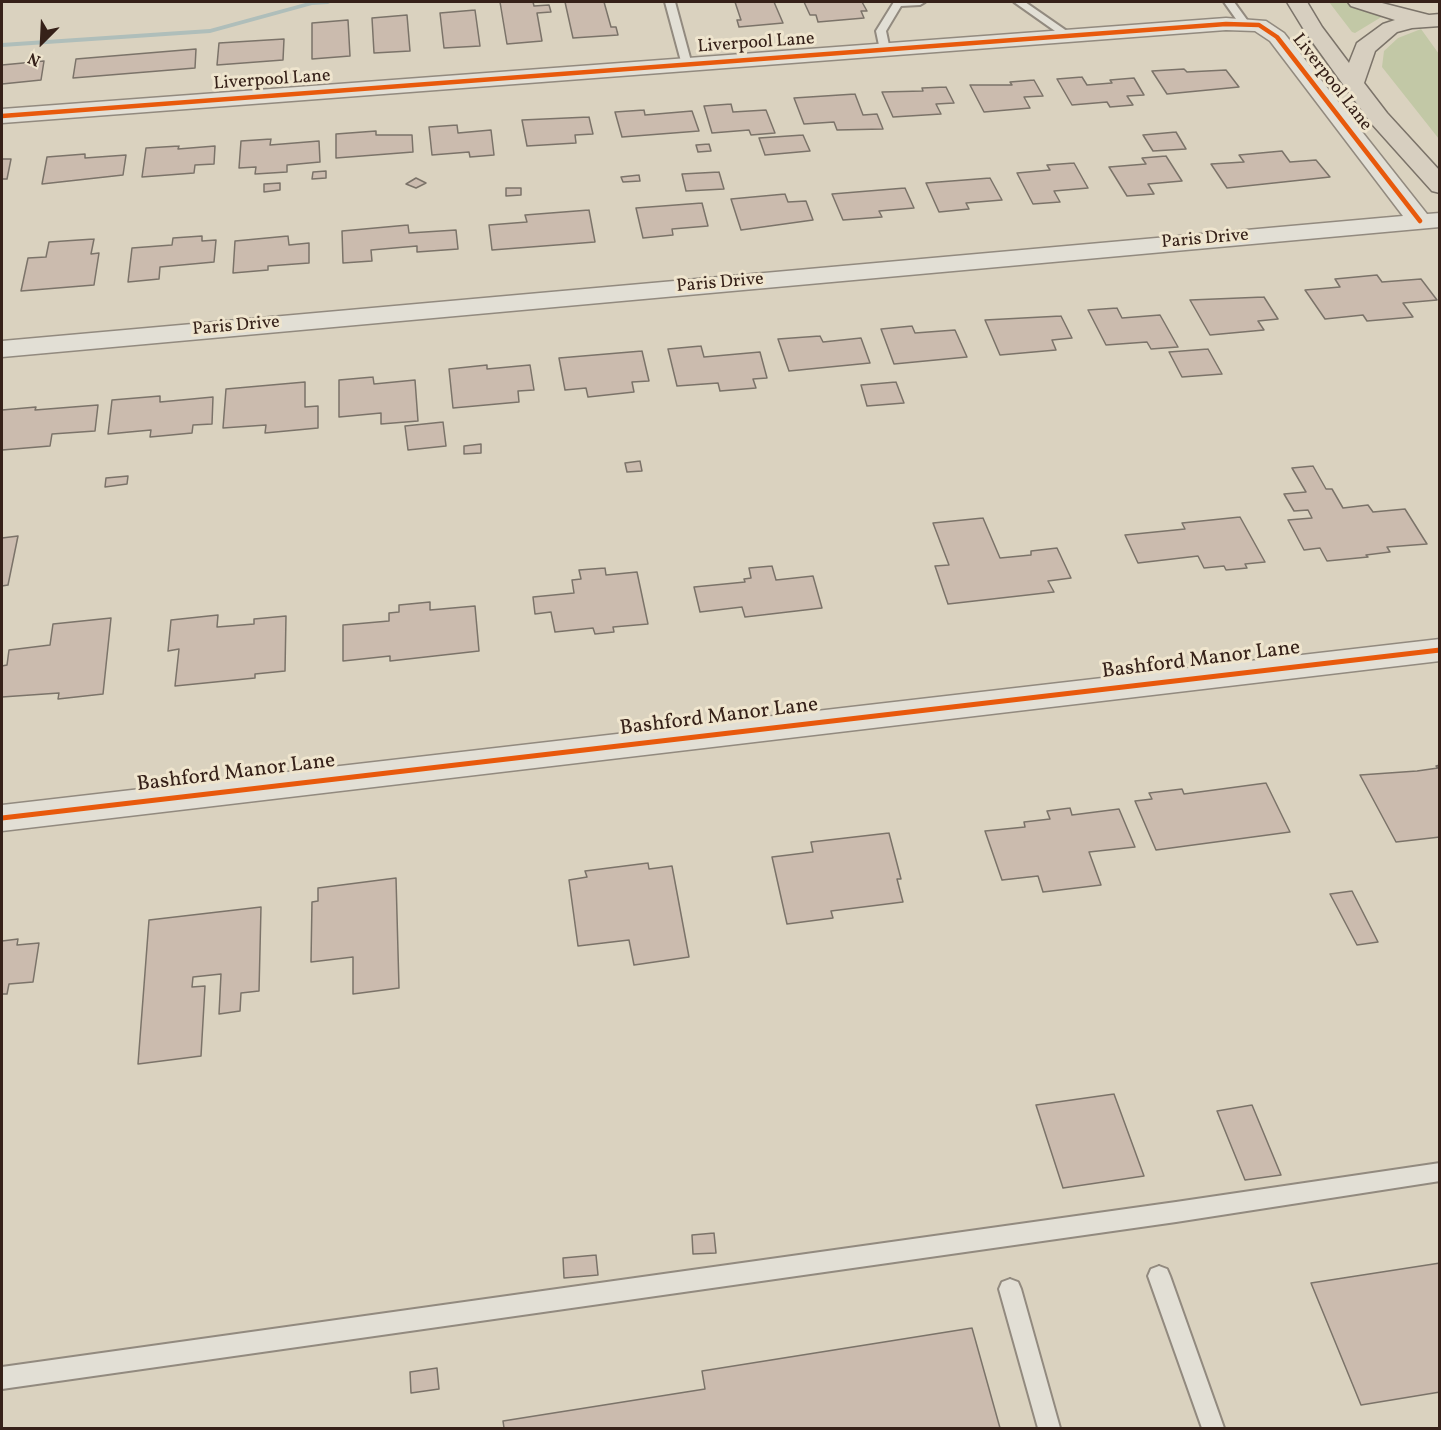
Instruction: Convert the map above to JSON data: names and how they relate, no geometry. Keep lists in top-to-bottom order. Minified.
{"streets":{"street":["Liverpool Lane","Paris Drive","Bashford Manor Lane"]},"crossings":[["Liverpool Lane","Paris Drive"]],"north":"bottom left"}
